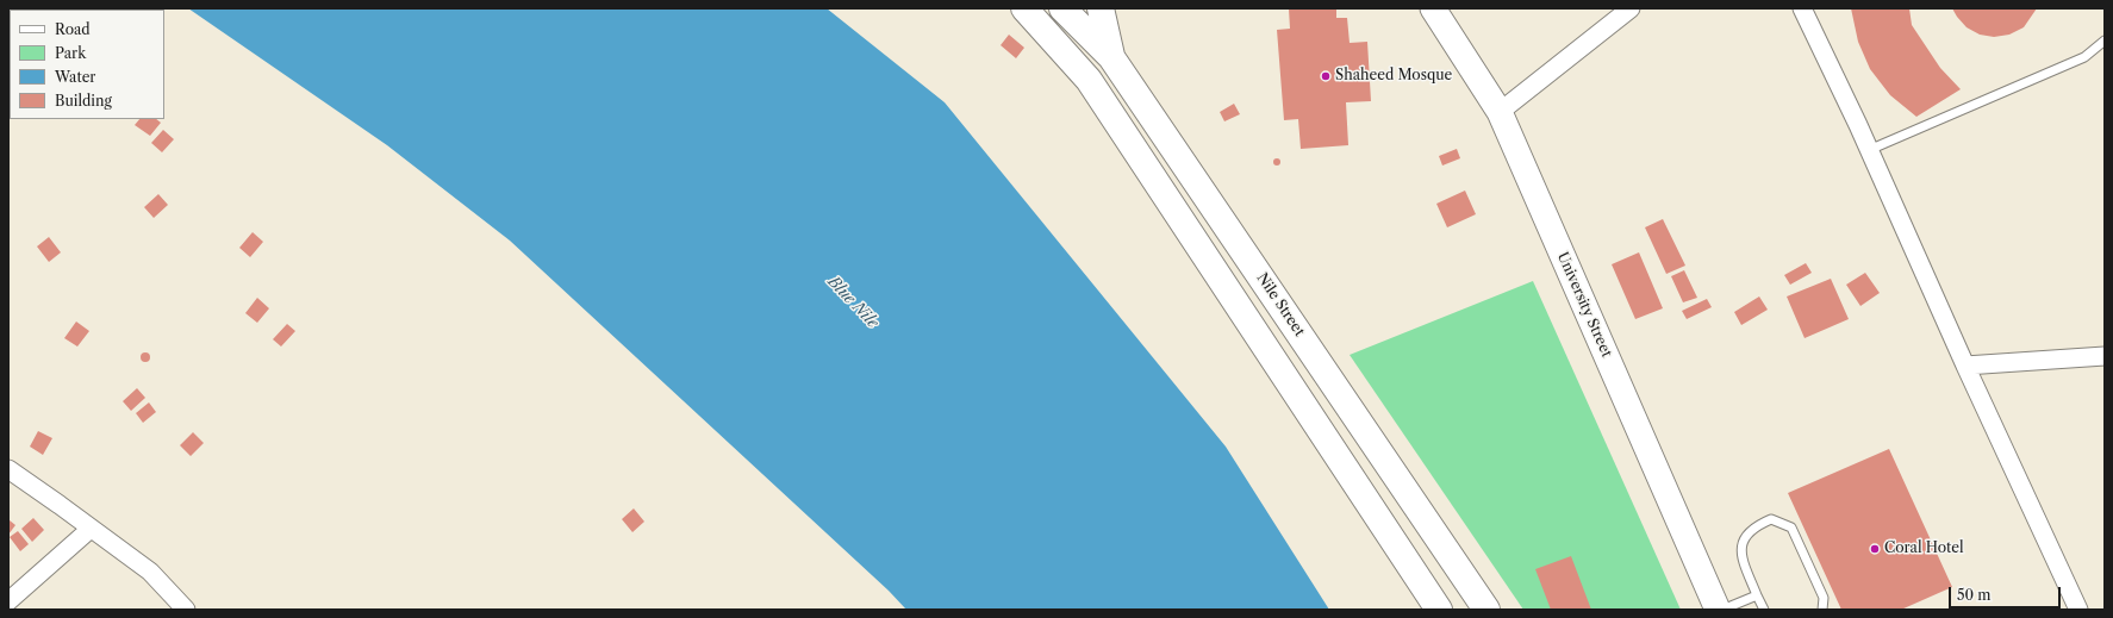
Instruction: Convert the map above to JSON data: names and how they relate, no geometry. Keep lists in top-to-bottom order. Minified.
{"streets":{"main road":["Nile Street","University Street"]},"water":["Blue Nile"],"places":["Shaheed Mosque","Coral Hotel"],"legend":["Road","Park","Water","Building"],"scale_bar":"50 m"}
